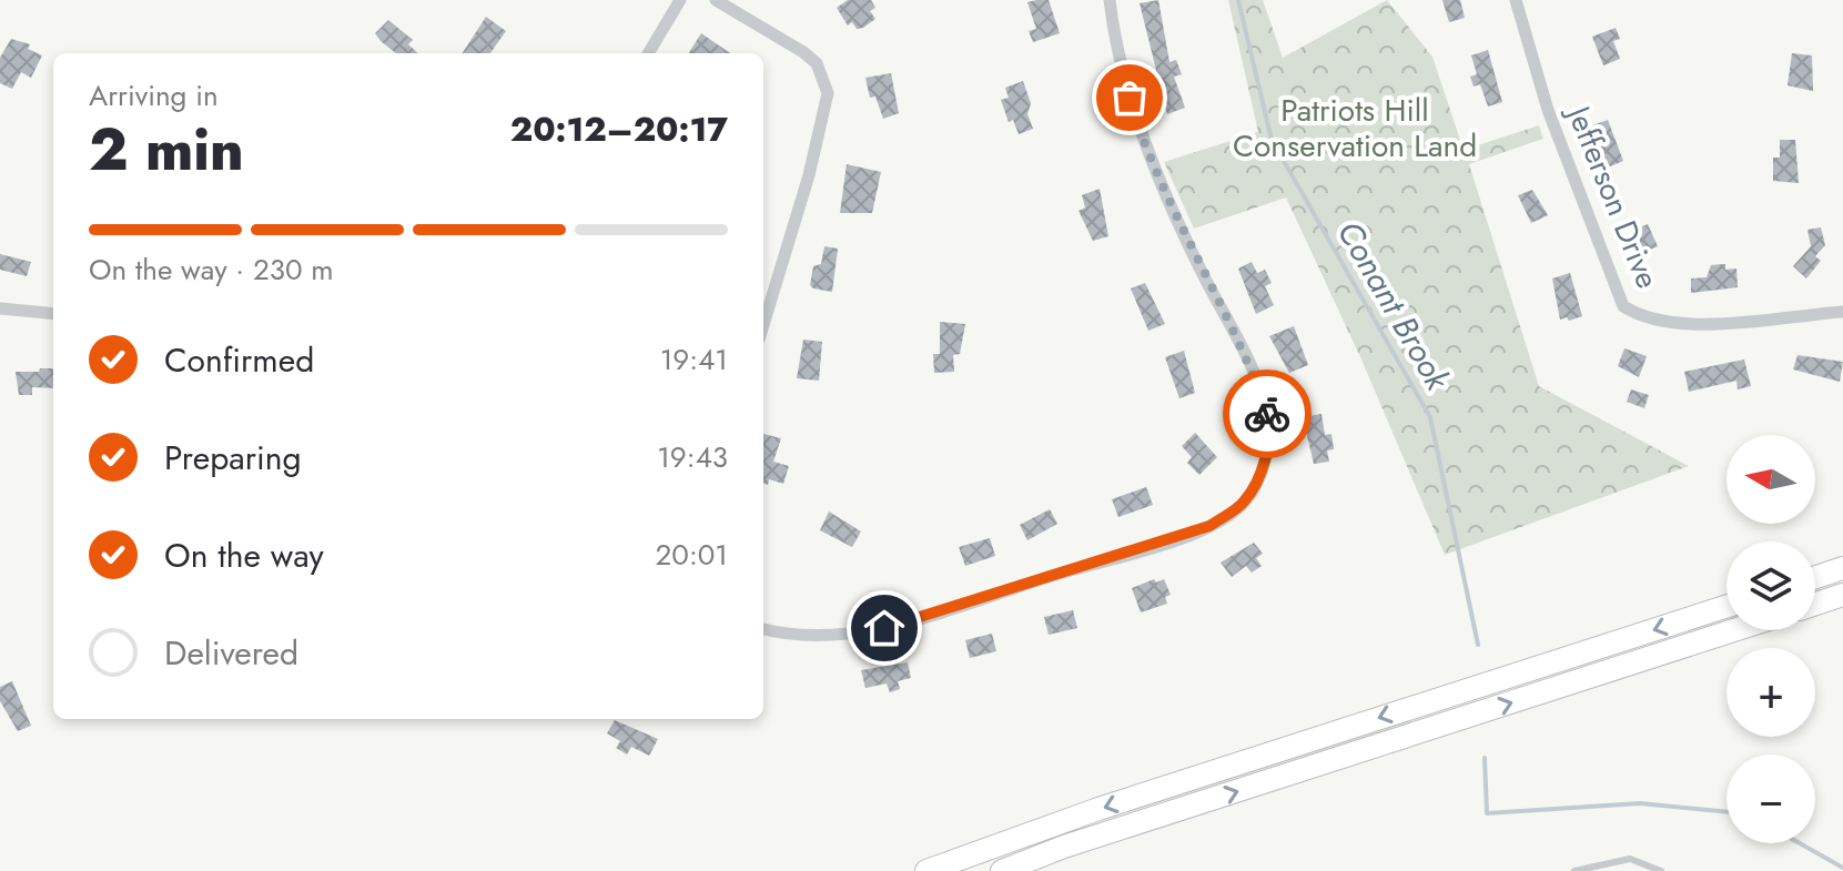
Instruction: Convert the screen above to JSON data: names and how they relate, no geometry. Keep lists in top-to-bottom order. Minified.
{"streets":{"street":["Jefferson Drive"]},"water":["Conant Brook"],"parks":["Patriots Hill Conservation Land"],"north":"left","page":{"heading":["2 min","Arriving in","20:12–20:17"],"bar":"On the way · 230 m","list":[["Confirmed","19:41"],["Preparing","19:43"],["On the way","20:01"],"Delivered"],"map_buttons":["+","−"]}}
